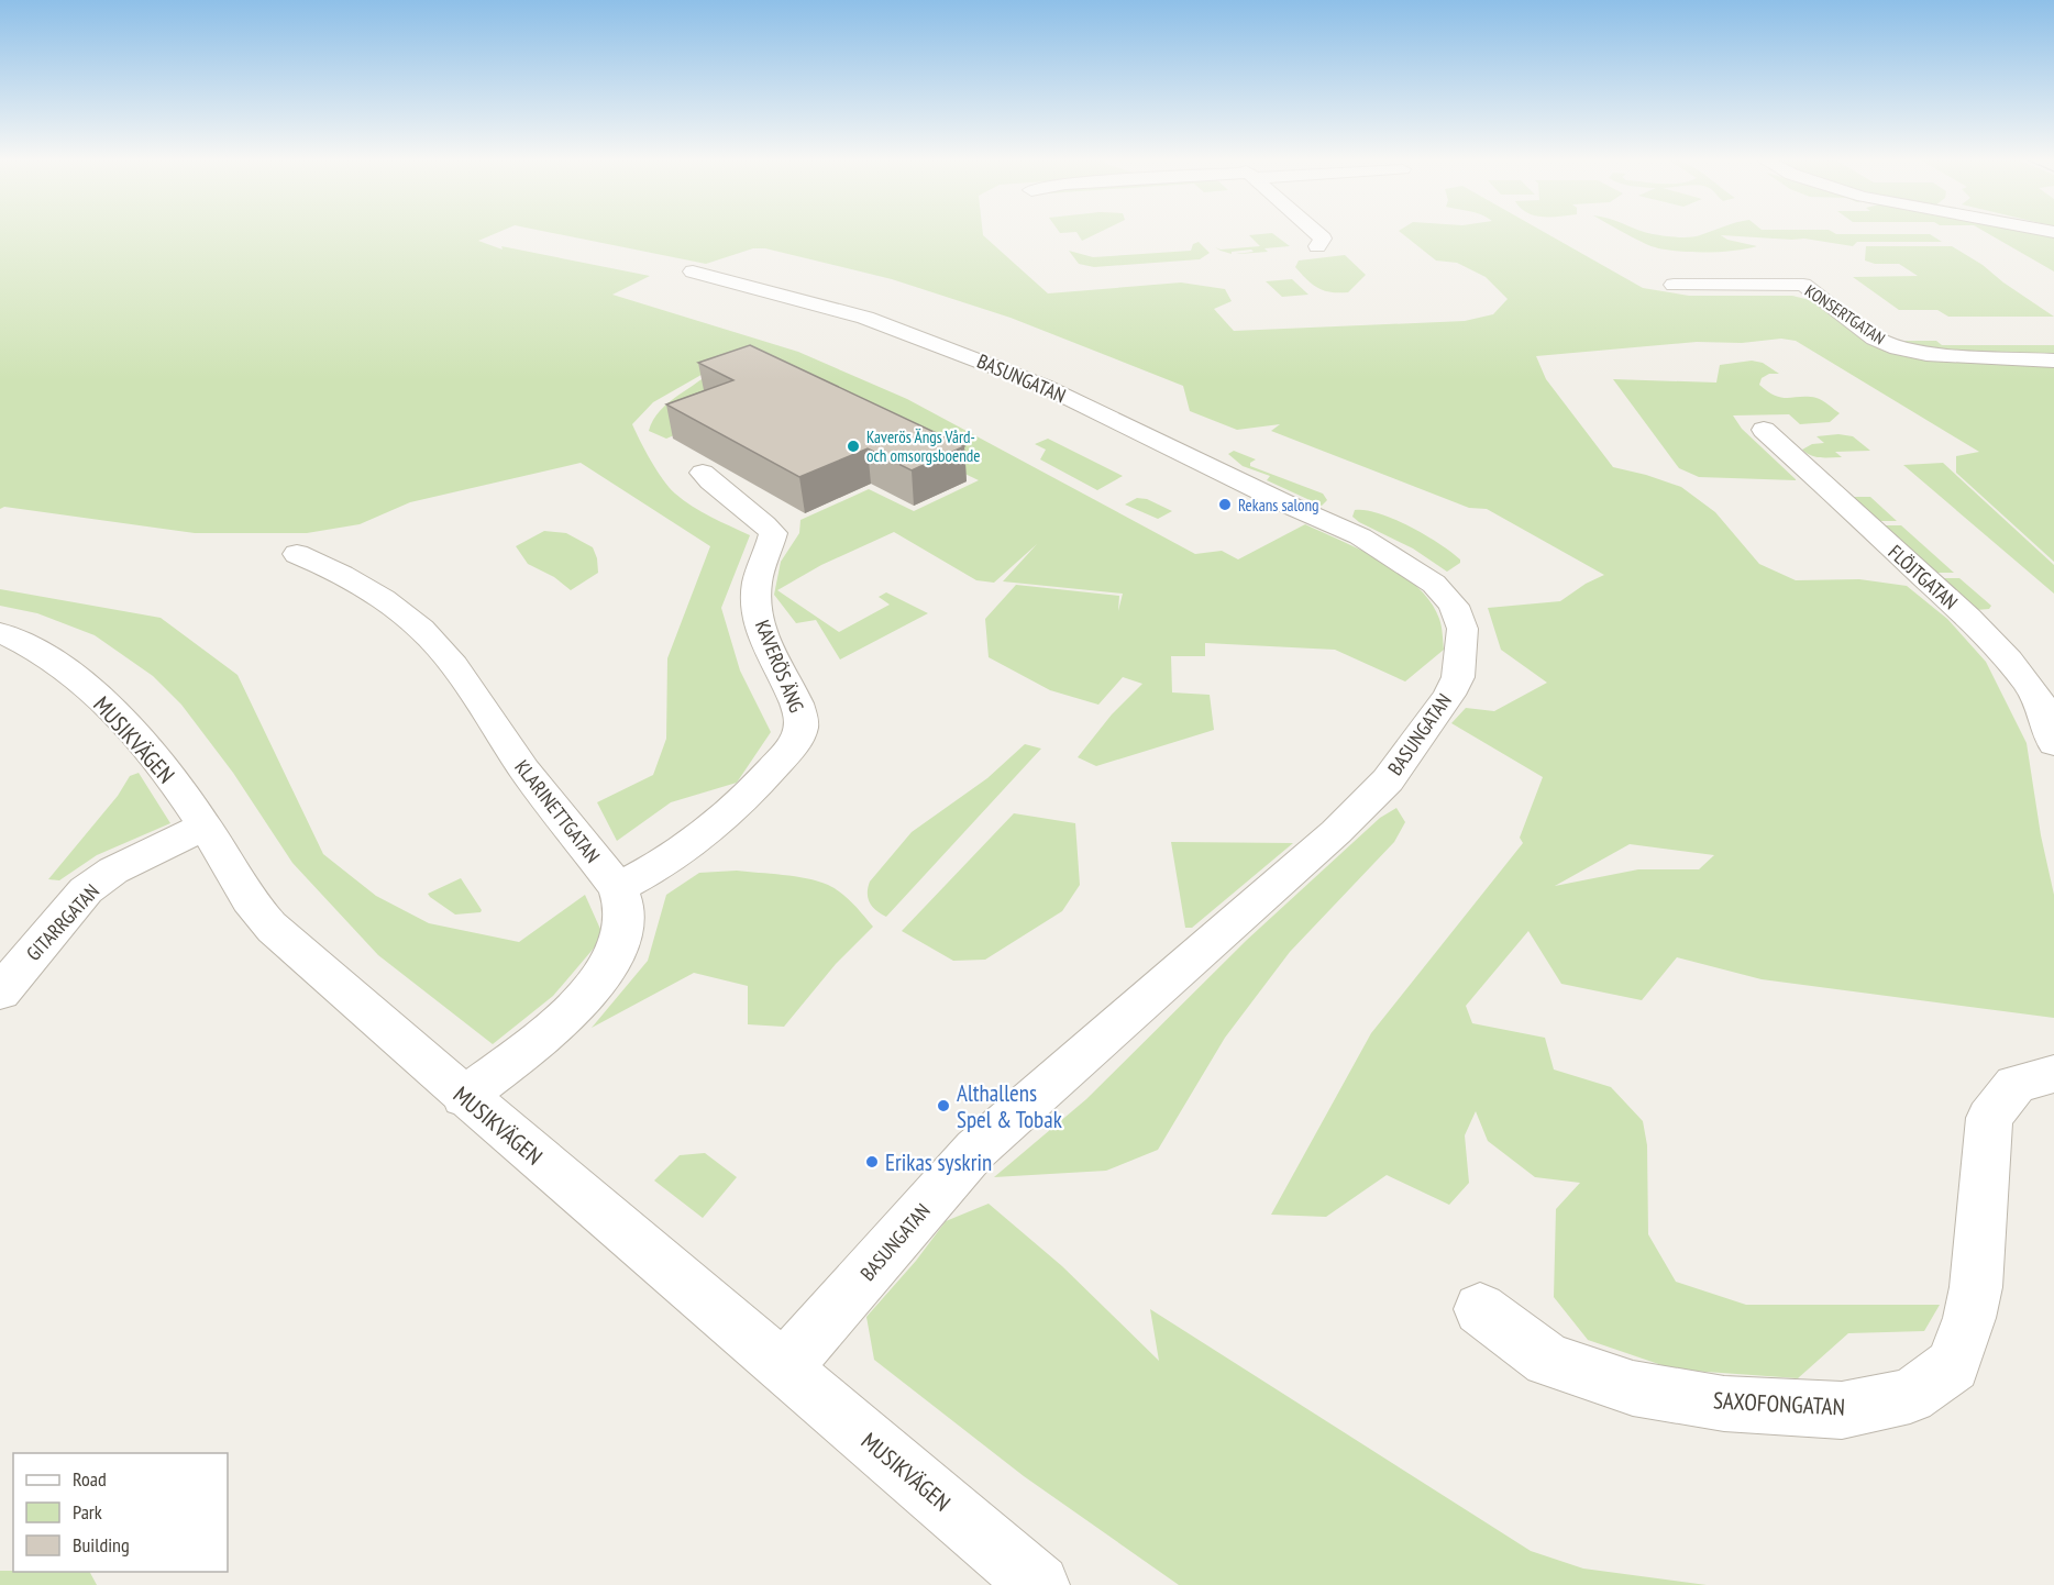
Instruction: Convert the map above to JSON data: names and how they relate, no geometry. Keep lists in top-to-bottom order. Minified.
{"streets":{"street":["KONSERTGATAN","BASUNGATAN","FLÖJTGATAN","KAVERÖS ÄNG","MUSIKVÄGEN","KLARINETTGATAN","GITARRGATAN","SAXOFONGATAN"]},"crossings":[["BASUNGATAN","MUSIKVÄGEN"],["KAVERÖS ÄNG","KLARINETTGATAN"],["MUSIKVÄGEN","KLARINETTGATAN"],["MUSIKVÄGEN","GITARRGATAN"]],"places":["Kaverös Ängs Vård- och omsorgsboende","Rekans salong","Althallens Spel & Tobak","Erikas syskrin"],"legend":["Road","Park","Building"]}
